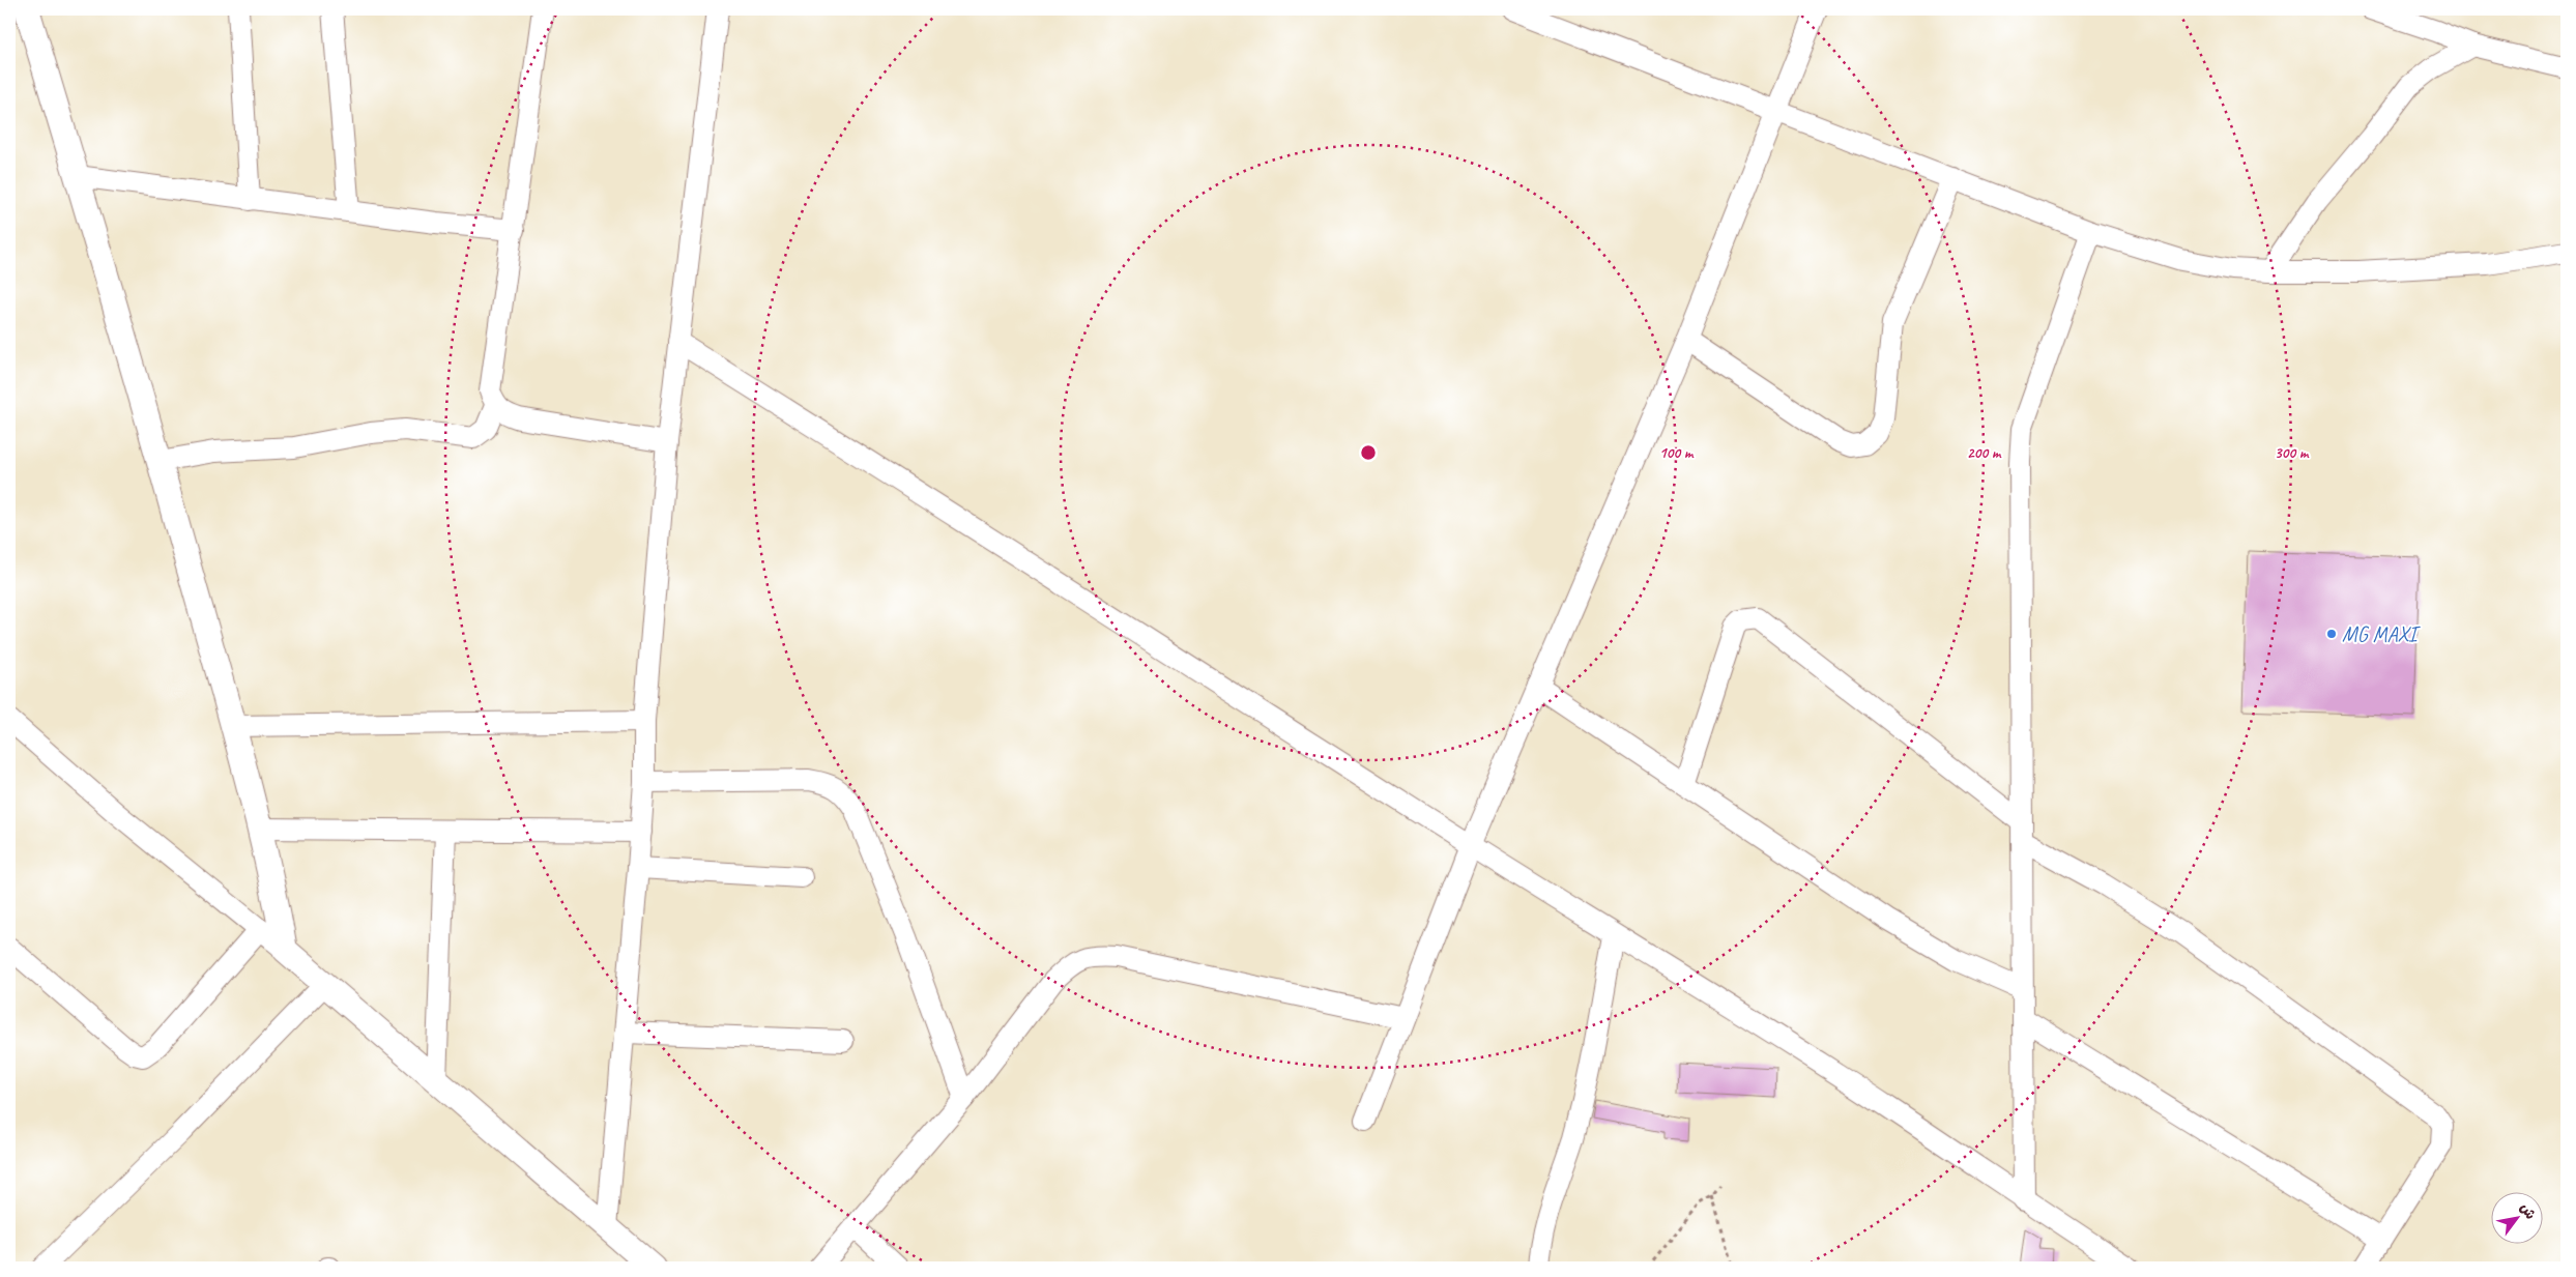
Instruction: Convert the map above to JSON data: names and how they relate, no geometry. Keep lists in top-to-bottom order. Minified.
{"places":["MG MAXI"],"north":"top right","rings":["100 m","200 m","300 m"]}
